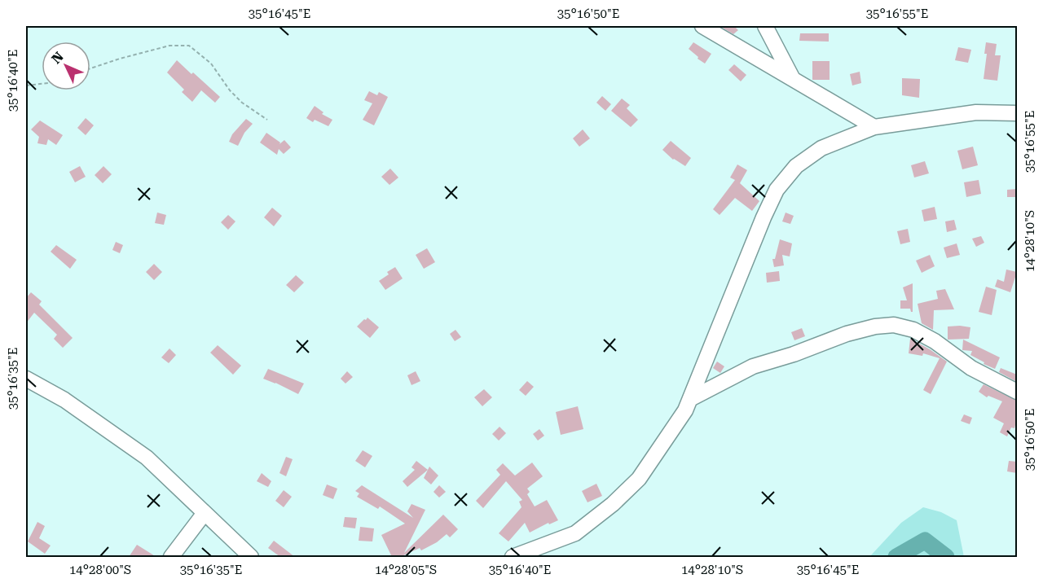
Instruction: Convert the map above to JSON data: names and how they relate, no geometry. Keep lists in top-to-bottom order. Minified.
{"north":"top left","coordinates":["35°16'45\"E","35°16'50\"E","35°16'55\"E","35°16'40\"E","14°28'10\"S","35°16'35\"E","14°28'00\"S","14°28'05\"S"]}
